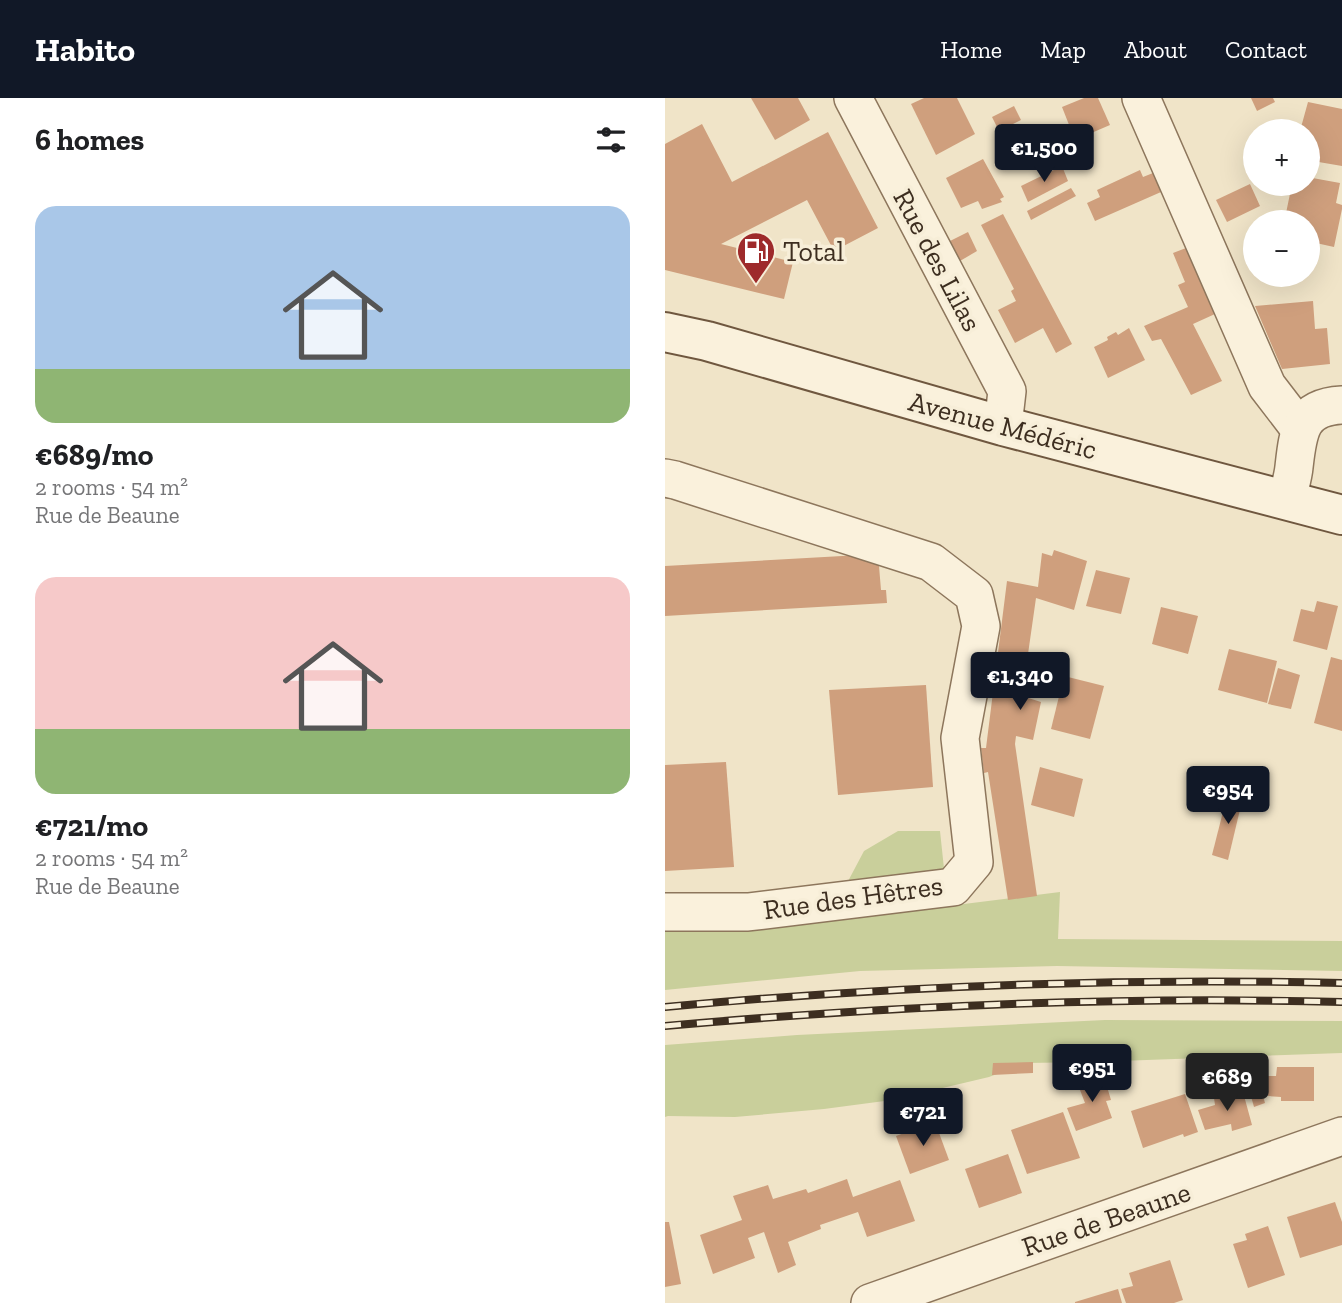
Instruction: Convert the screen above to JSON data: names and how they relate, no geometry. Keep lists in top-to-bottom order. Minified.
{"streets":{"main road":["Avenue Médéric"],"street":["Rue des Lilas","Rue des Hêtres","Rue de Beaune"]},"crossings":[["Rue des Lilas","Avenue Médéric"]],"places":{"fuel station":["Total"]},"page":{"header":"Habito","nav":["Home","Map","About","Contact"],"heading":"6 homes","map_buttons":["+","−"],"price":["€1,500","€1,340","€954","€951","€689","€721"],"list":[{"name":"€689/mo","note":"2 rooms · 54 m² · Rue de Beaune"},{"name":"€721/mo","note":"2 rooms · 54 m² · Rue de Beaune"}]}}
